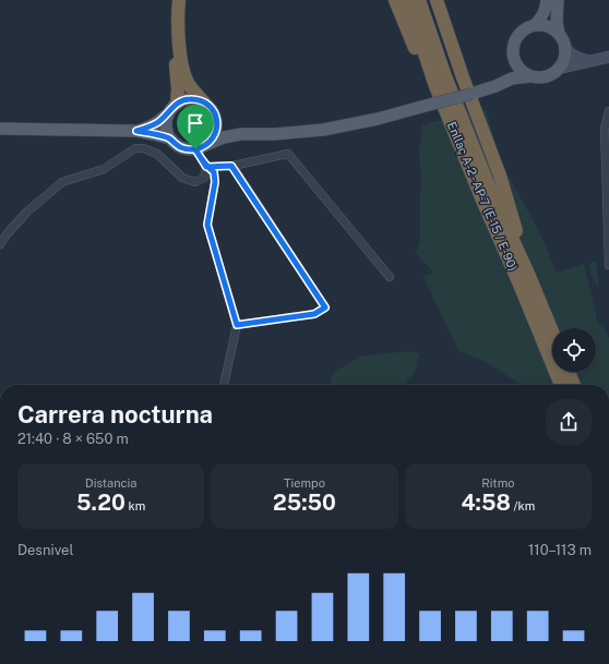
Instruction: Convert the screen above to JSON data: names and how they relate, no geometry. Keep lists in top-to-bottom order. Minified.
{"streets":{"highway":["Enllaç A-2 - AP-7 (E-15 / E-90)"]},"page":{"heading":["Carrera nocturna","21:40 · 8 × 650 m"],"stats":[["Distancia","5.20 km"],["Tiempo","25:50"],["Ritmo","4:58 /km"]],"chart":["Desnivel","110–113 m"]}}
